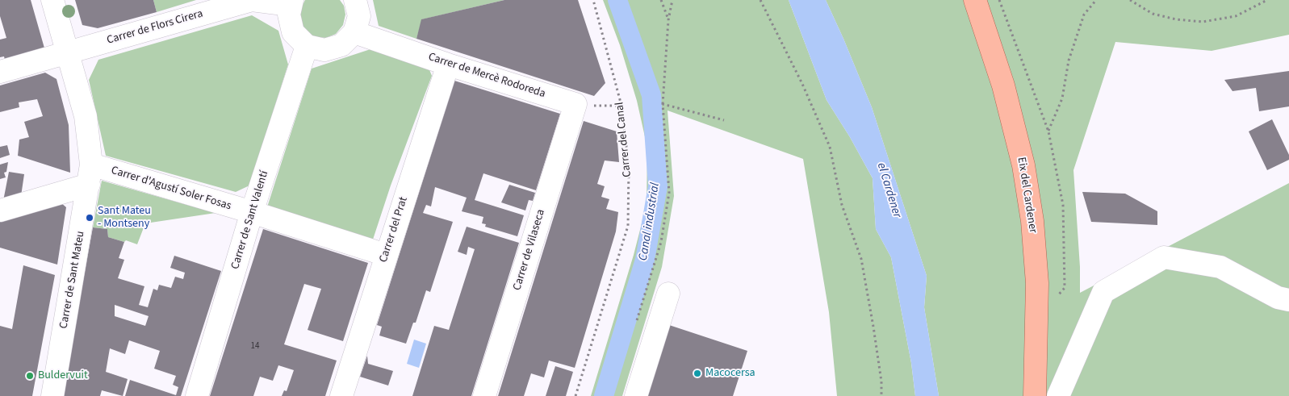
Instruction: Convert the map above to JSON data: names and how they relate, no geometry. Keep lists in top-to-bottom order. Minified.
{"streets":{"main road":["Eix del Cardener"],"street":["Carrer de Flors Cirera","Carrer de Mercè Rodoreda","Carrer d'Agustí Soler Fosas","Carrer de Sant Valentí","Carrer del Prat","Carrer de Vilaseca","Carrer de Sant Mateu"],"path":["Carrer del Canal"]},"crossings":[["Carrer de Flors Cirera","Carrer de Sant Mateu"],["Carrer de Mercè Rodoreda","Carrer del Prat"],["Carrer de Mercè Rodoreda","Carrer de Vilaseca"],["Carrer d'Agustí Soler Fosas","Carrer de Sant Valentí"],["Carrer d'Agustí Soler Fosas","Carrer del Prat"],["Carrer d'Agustí Soler Fosas","Carrer de Sant Mateu"]],"water":["el Cardener","Canal industrial"],"places":["Sant Mateu - Montseny","Macocersa","Buldervuit"],"house_numbers":["14"]}
